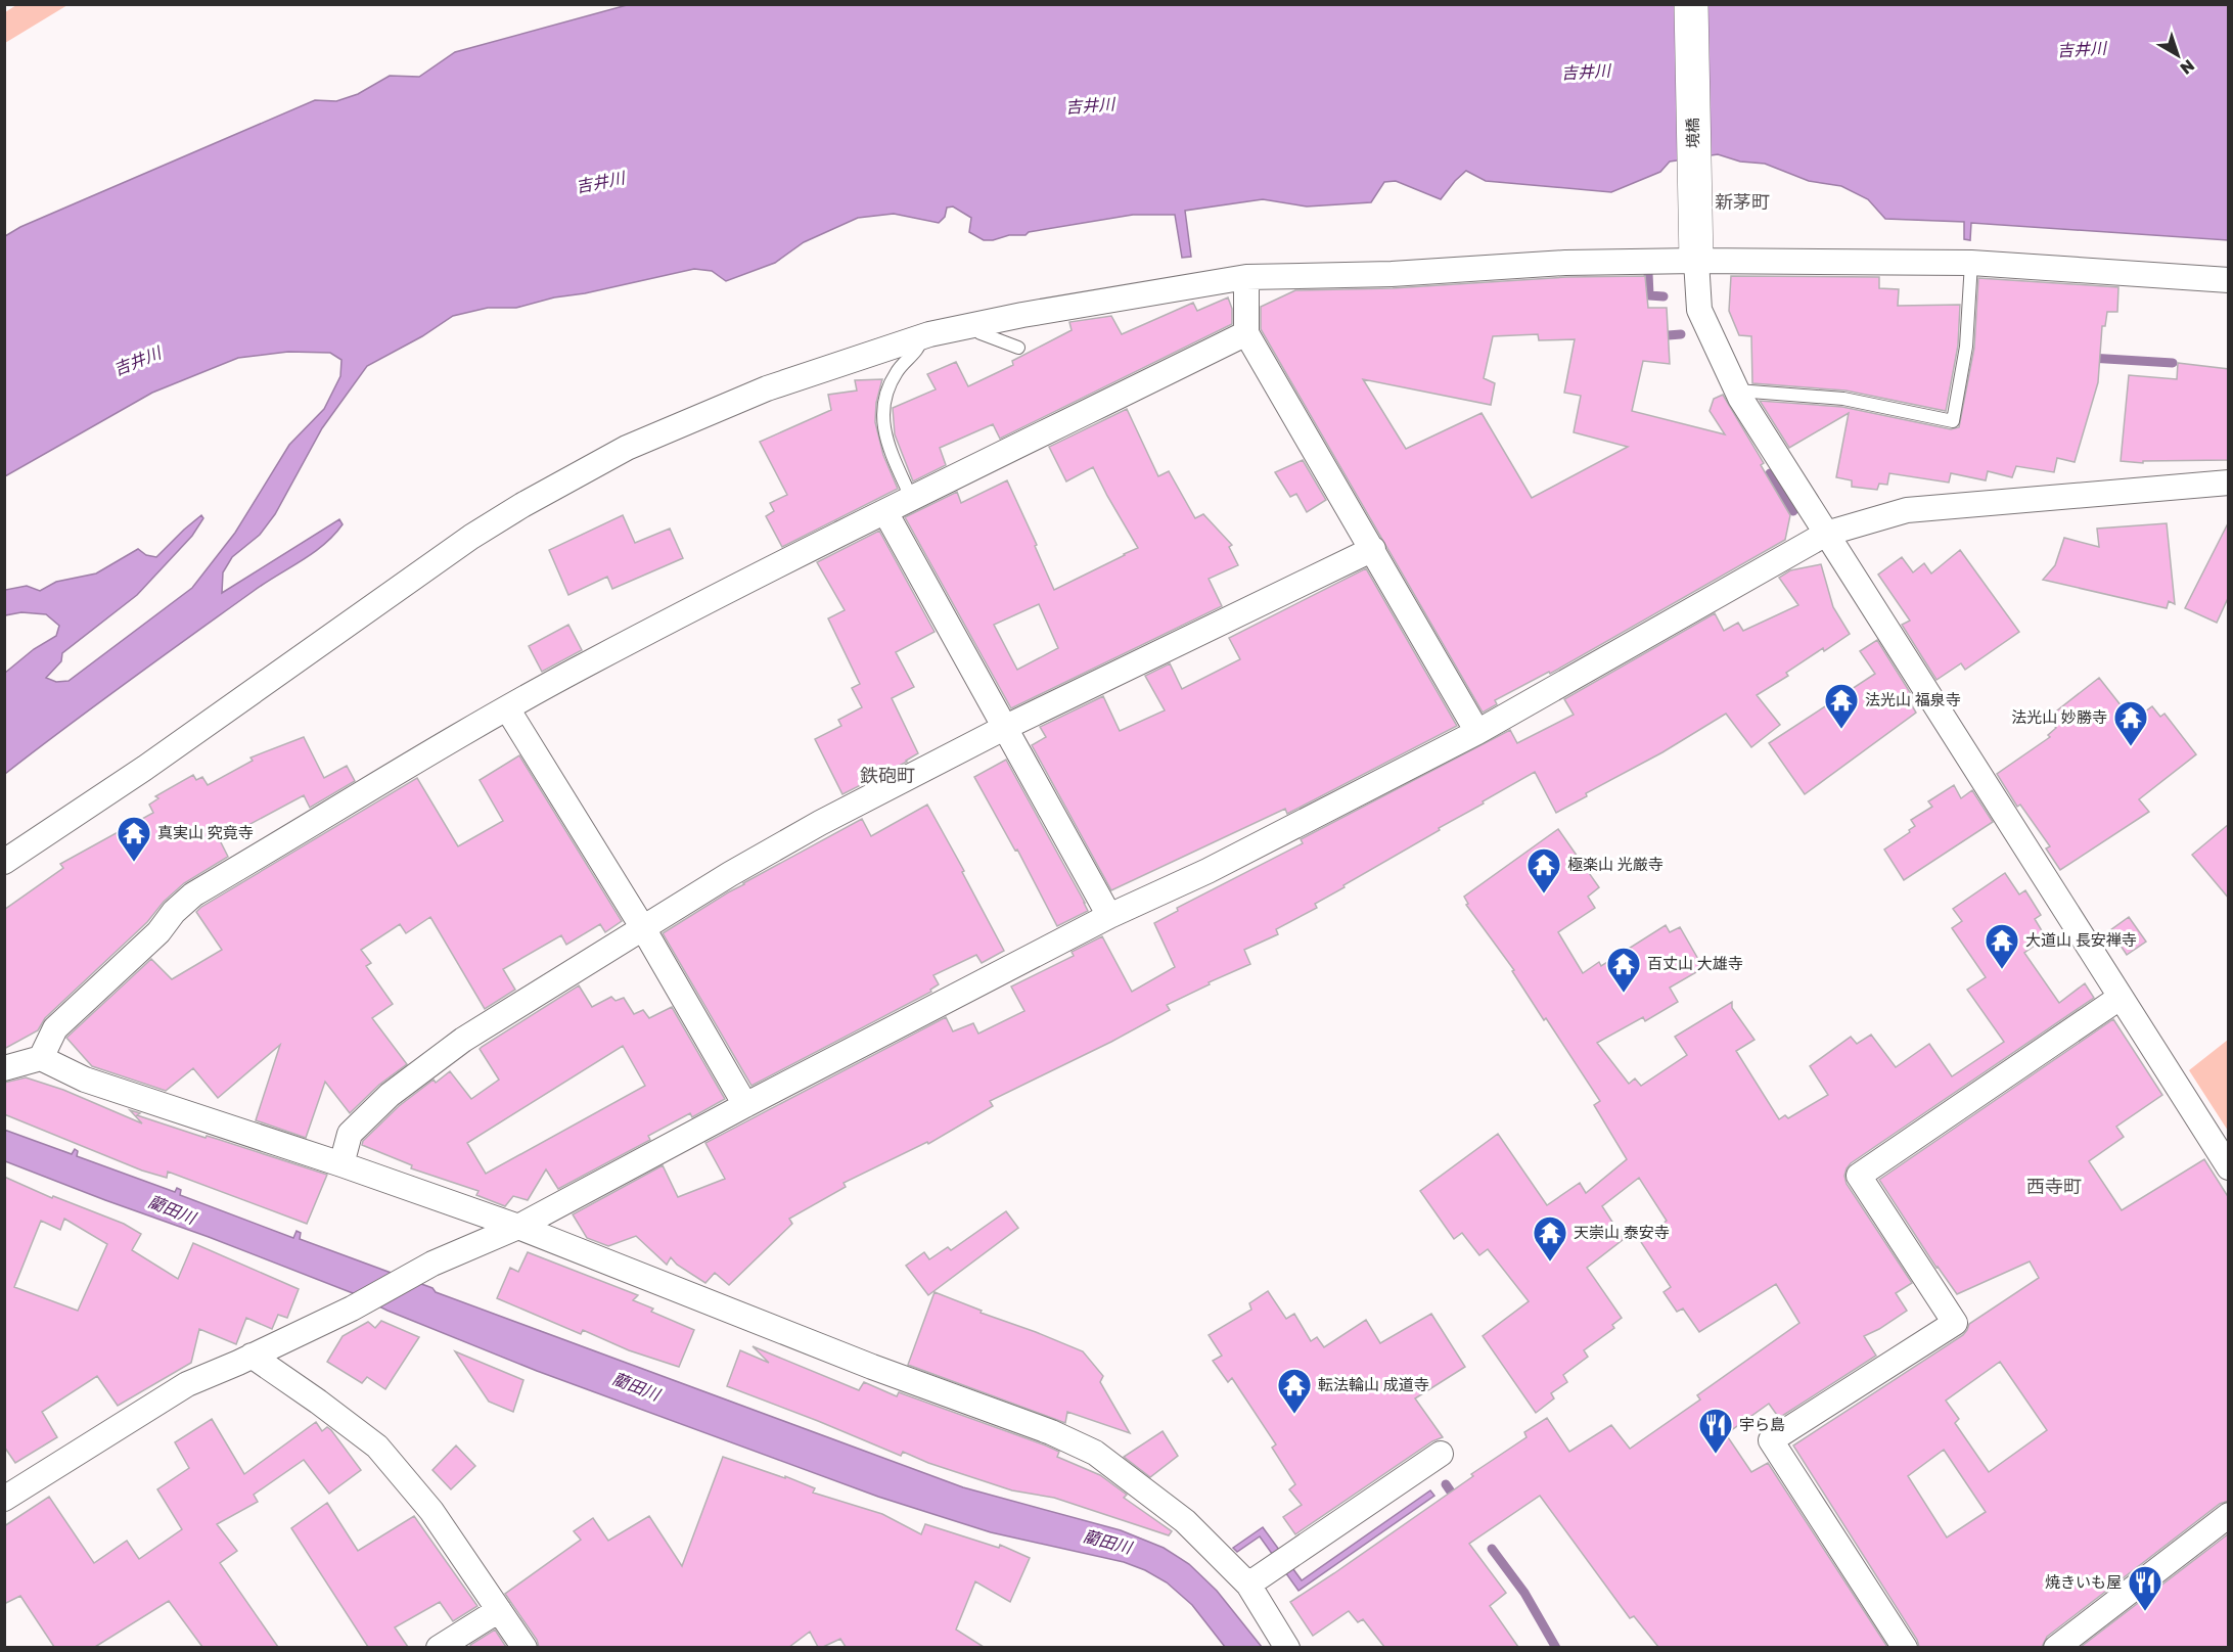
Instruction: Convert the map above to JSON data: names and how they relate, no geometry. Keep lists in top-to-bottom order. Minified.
{"streets":{"street":["境橋"]},"districts":["新茅町","鉄砲町","西寺町"],"water":["吉井川","藺田川"],"places":{"temple":["法光山 福泉寺","法光山 妙勝寺","真実山 究竟寺","極楽山 光厳寺","大道山 長安禅寺","百丈山 大雄寺","天崇山 泰安寺","転法輪山 成道寺"],"restaurant":["宇ら島","焼きいも屋"]},"north":"bottom right"}
